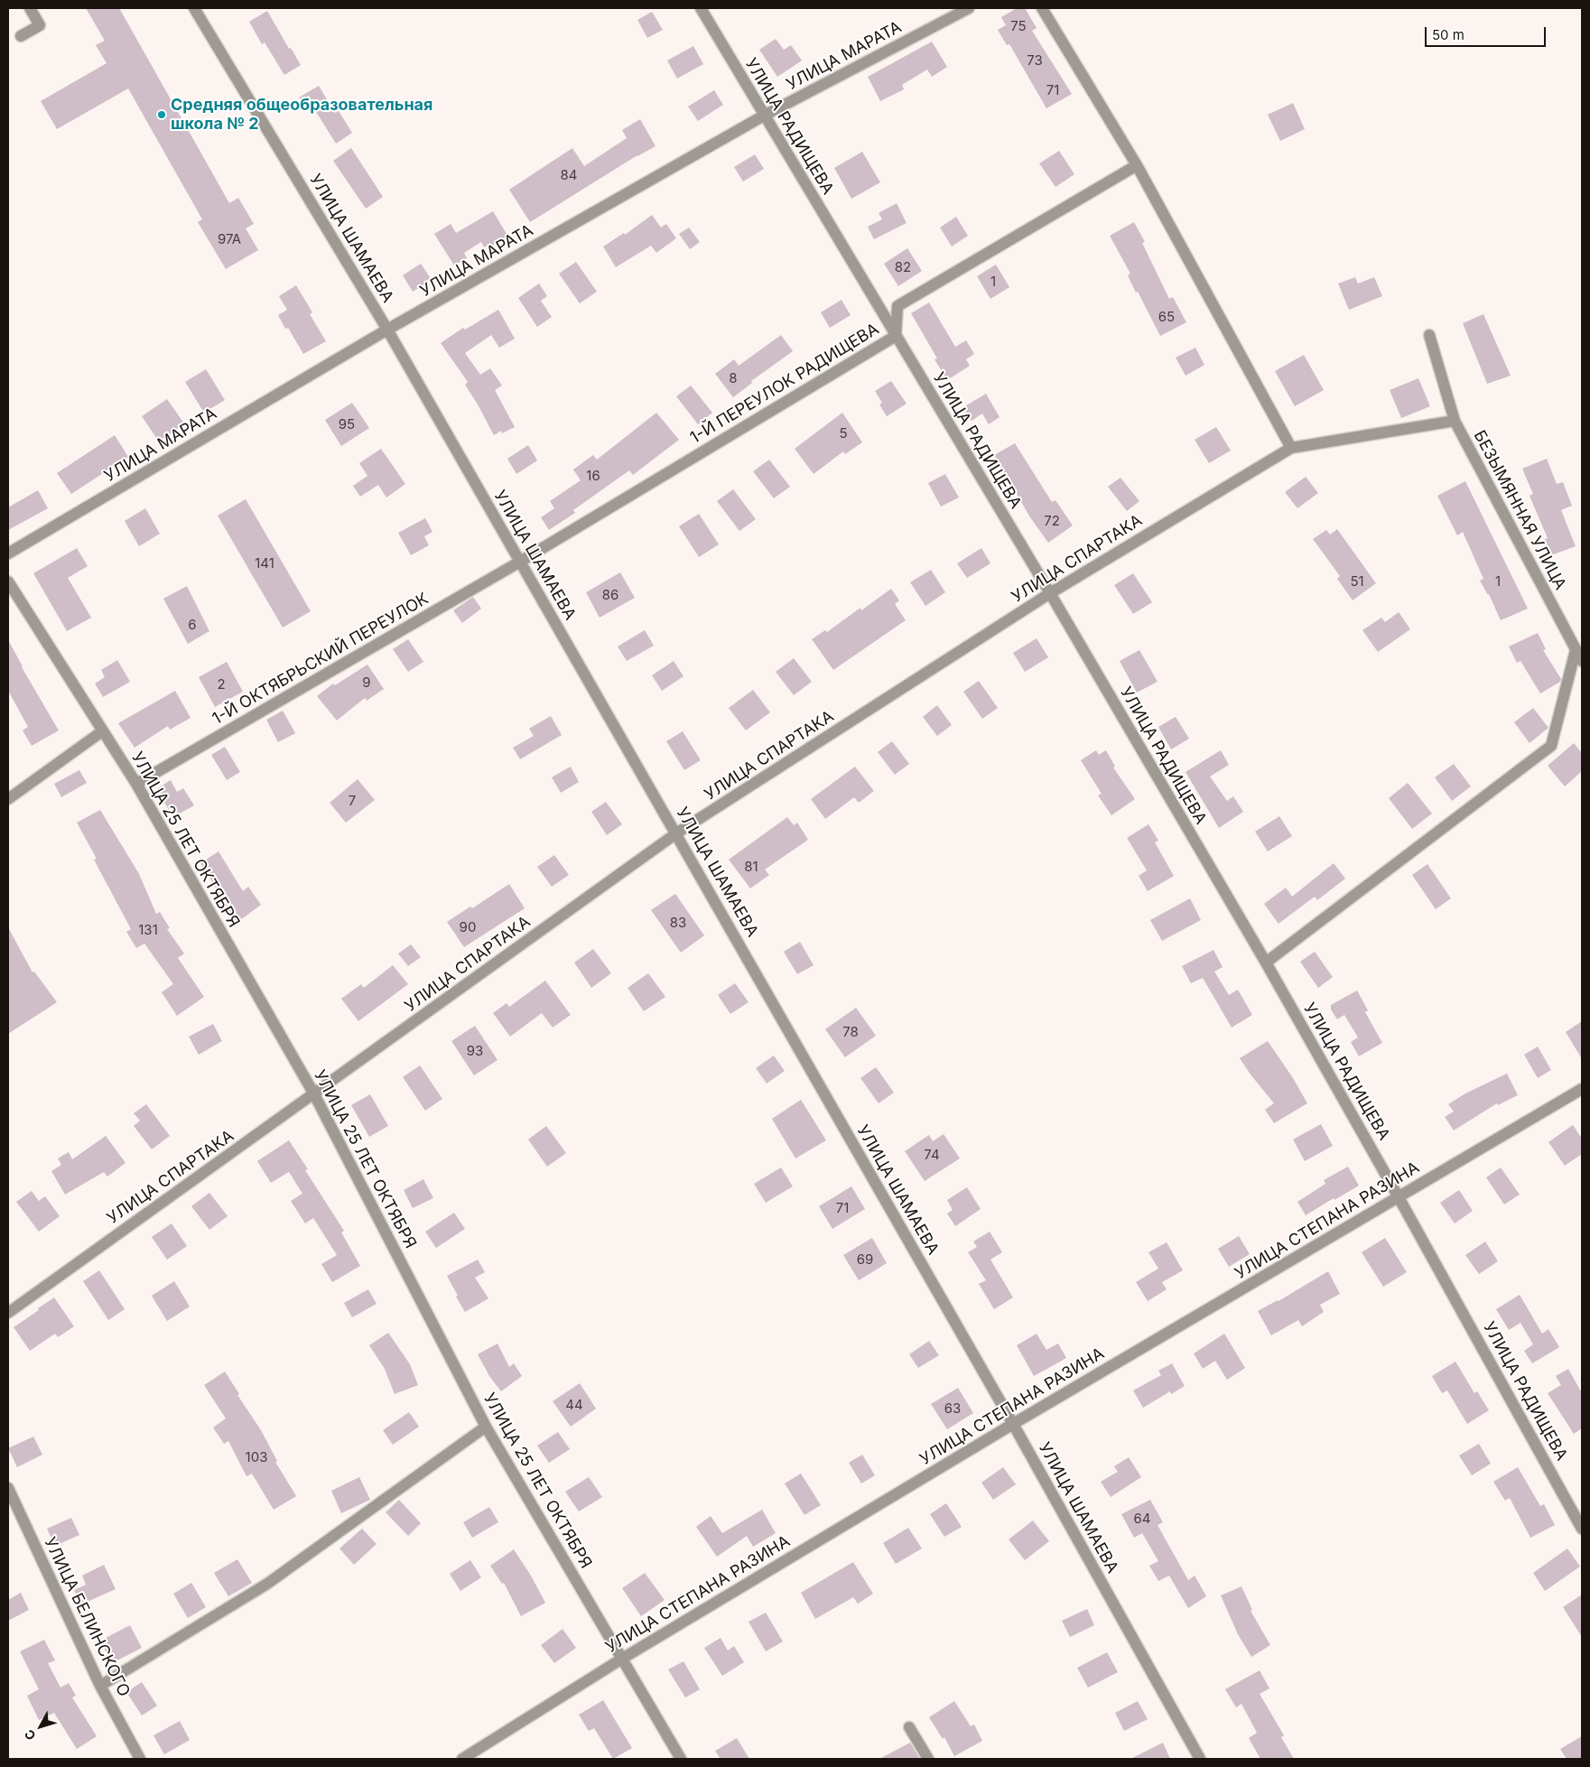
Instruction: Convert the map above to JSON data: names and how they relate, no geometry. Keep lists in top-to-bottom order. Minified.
{"streets":{"street":["УЛИЦА МАРАТА","УЛИЦА РАДИЩЕВА","УЛИЦА ШАМАЕВА","1-Й ПЕРЕУЛОК РАДИЩЕВА","БЕЗЫМЯННАЯ УЛИЦА","УЛИЦА СПАРТАКА","1-Й ОКТЯБРЬСКИЙ ПЕРЕУЛОК","УЛИЦА 25 ЛЕТ ОКТЯБРЯ","УЛИЦА СТЕПАНА РАЗИНА","УЛИЦА БЕЛИНСКОГО"]},"crossings":[["УЛИЦА МАРАТА","УЛИЦА РАДИЩЕВА"],["УЛИЦА МАРАТА","УЛИЦА ШАМАЕВА"],["УЛИЦА РАДИЩЕВА","1-Й ПЕРЕУЛОК РАДИЩЕВА"],["УЛИЦА РАДИЩЕВА","УЛИЦА СПАРТАКА"],["УЛИЦА РАДИЩЕВА","УЛИЦА СТЕПАНА РАЗИНА"],["УЛИЦА ШАМАЕВА","1-Й ПЕРЕУЛОК РАДИЩЕВА"],["УЛИЦА ШАМАЕВА","УЛИЦА СПАРТАКА"],["УЛИЦА ШАМАЕВА","1-Й ОКТЯБРЬСКИЙ ПЕРЕУЛОК"],["УЛИЦА ШАМАЕВА","УЛИЦА СТЕПАНА РАЗИНА"],["1-Й ПЕРЕУЛОК РАДИЩЕВА","1-Й ОКТЯБРЬСКИЙ ПЕРЕУЛОК"],["БЕЗЫМЯННАЯ УЛИЦА","УЛИЦА СПАРТАКА"],["УЛИЦА СПАРТАКА","УЛИЦА 25 ЛЕТ ОКТЯБРЯ"],["1-Й ОКТЯБРЬСКИЙ ПЕРЕУЛОК","УЛИЦА 25 ЛЕТ ОКТЯБРЯ"],["УЛИЦА 25 ЛЕТ ОКТЯБРЯ","УЛИЦА СТЕПАНА РАЗИНА"]],"places":["Средняя общеобразовательная школа № 2"],"house_numbers":["75","73","71","84","97А","82","1","65","8","95","5","16","72","141","51","1","86","6","9","2","7","81","83","90","131","78","93","74","71","69","44","63","103","64"],"scale_bar":"50 m","north":"bottom left"}
